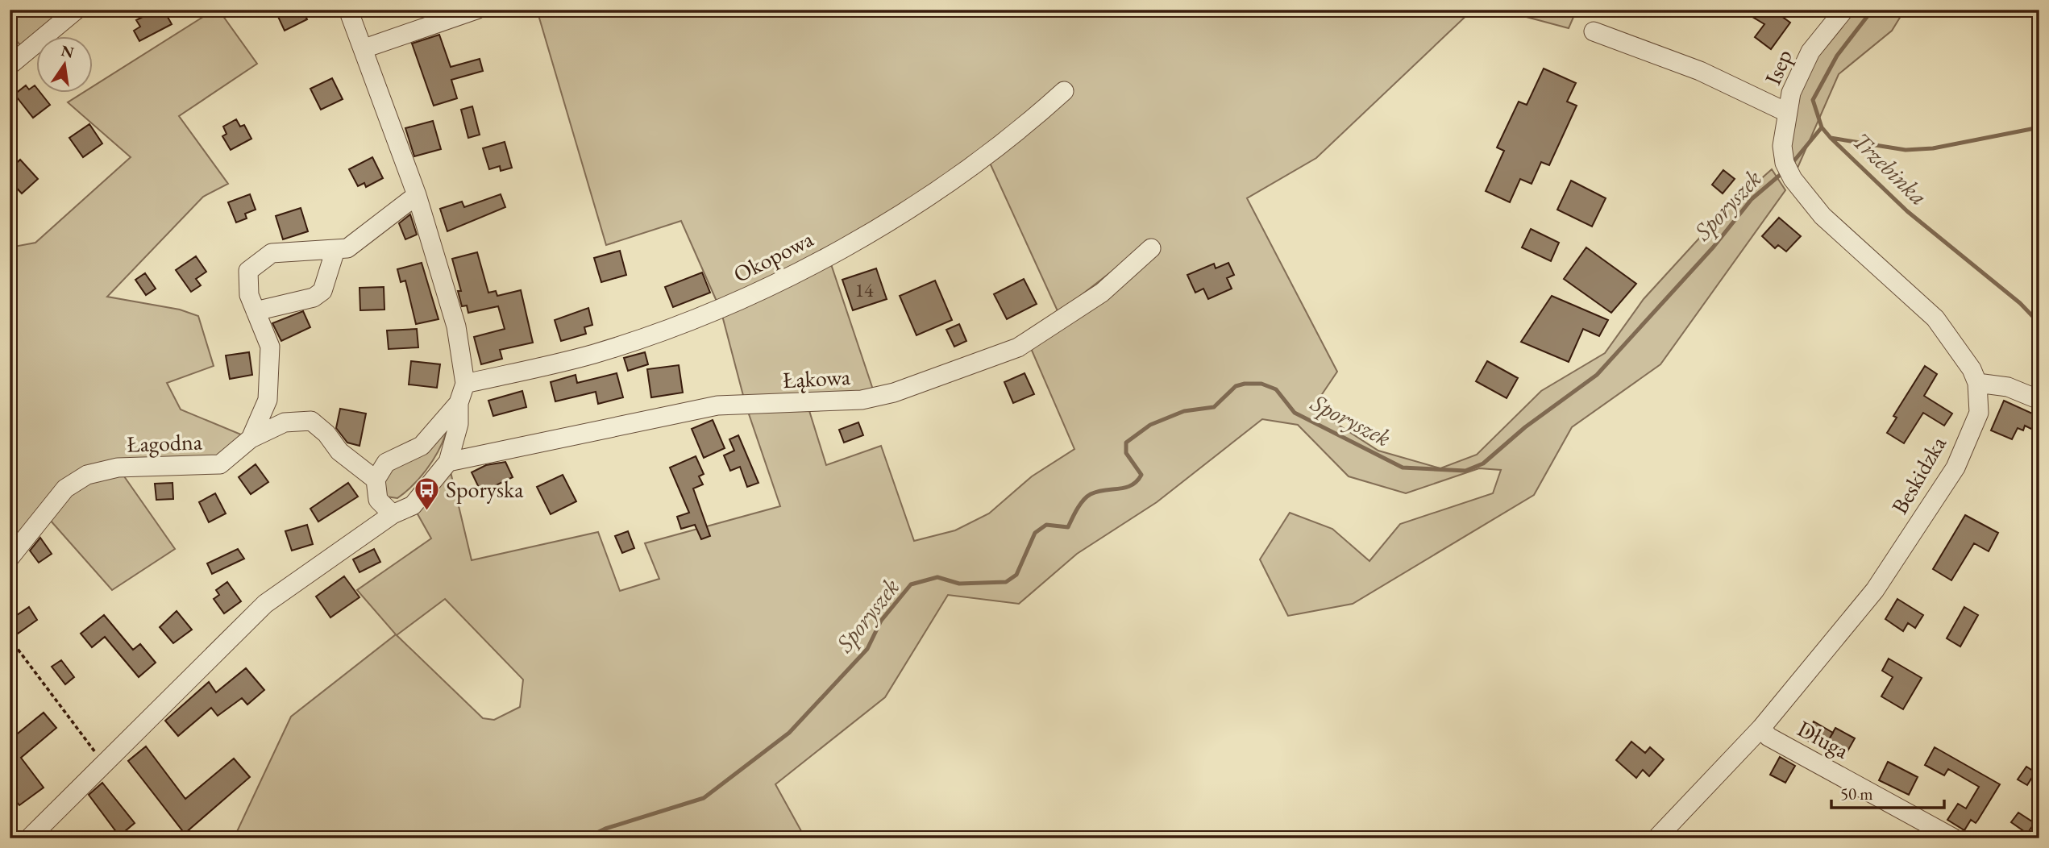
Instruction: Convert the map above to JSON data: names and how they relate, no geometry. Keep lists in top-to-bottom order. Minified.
{"streets":{"street":["Isep","Okopowa","Łąkowa","Łagodna","Beskidzka","Długa"]},"crossings":[["Isep","Beskidzka"],["Beskidzka","Długa"]],"water":["Trzebinka","Sporyszek"],"places":{"bus stop":["Sporyska"]},"house_numbers":["14"],"scale_bar":"50 m","north":"top"}
